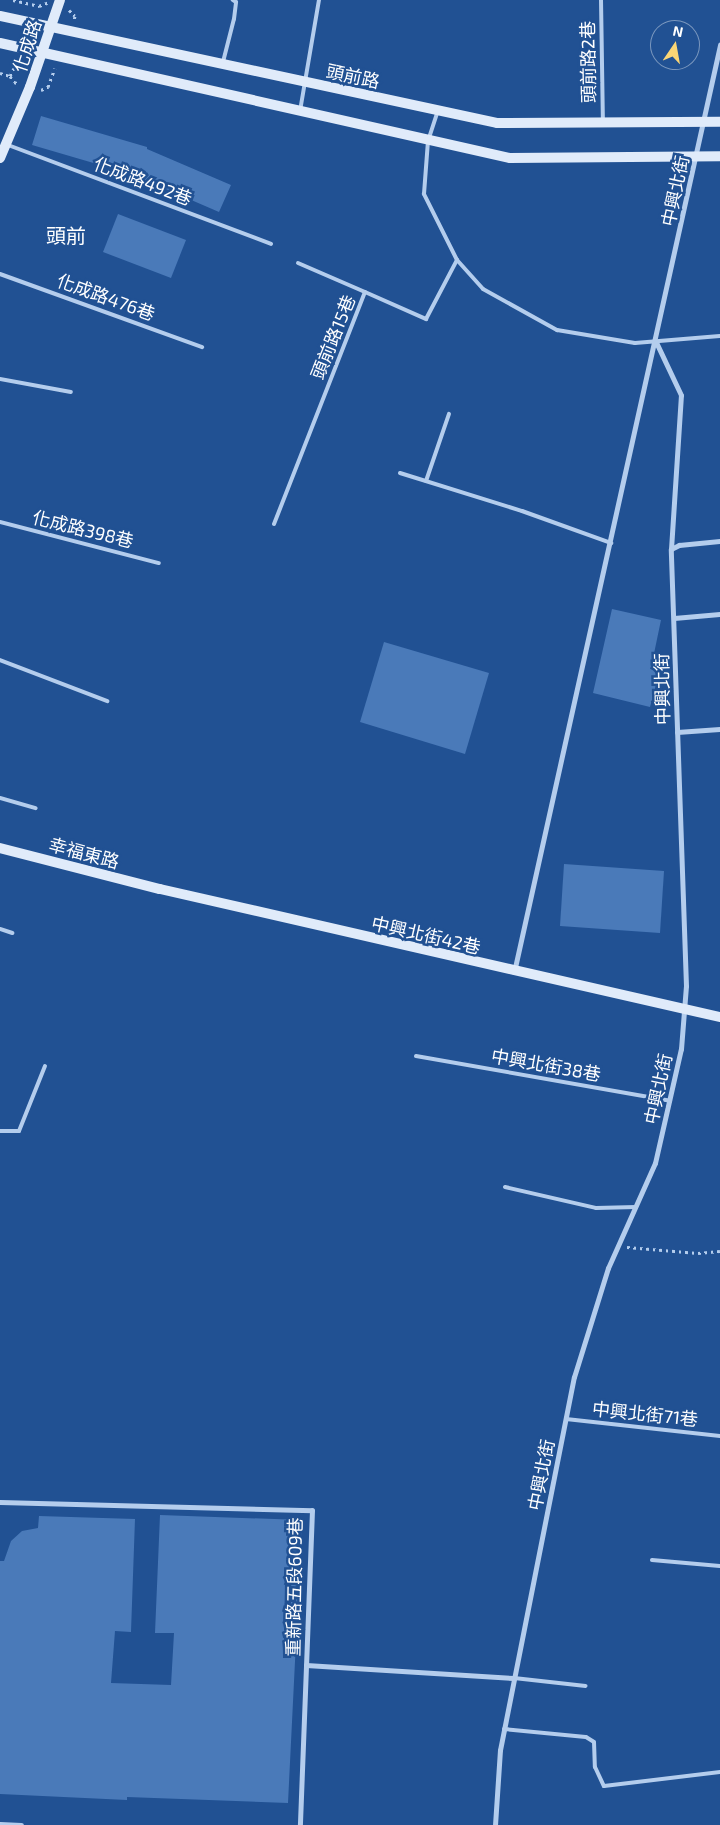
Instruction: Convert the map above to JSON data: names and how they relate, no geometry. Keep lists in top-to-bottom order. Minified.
{"streets":{"street":["化成路","頭前路","中興北街","幸福東路","中興北街42巷","重新路五段609巷"],"lane":["頭前路2巷","化成路492巷","化成路476巷","頭前路15巷","化成路398巷","中興北街38巷","中興北街71巷"]},"crossings":[["化成路","頭前路"],["化成路","化成路492巷"],["頭前路2巷","頭前路"],["頭前路","中興北街"],["中興北街","中興北街42巷"],["中興北街","中興北街38巷"],["中興北街","中興北街71巷"],["幸福東路","中興北街42巷"]],"districts":["頭前"],"north":"top"}
